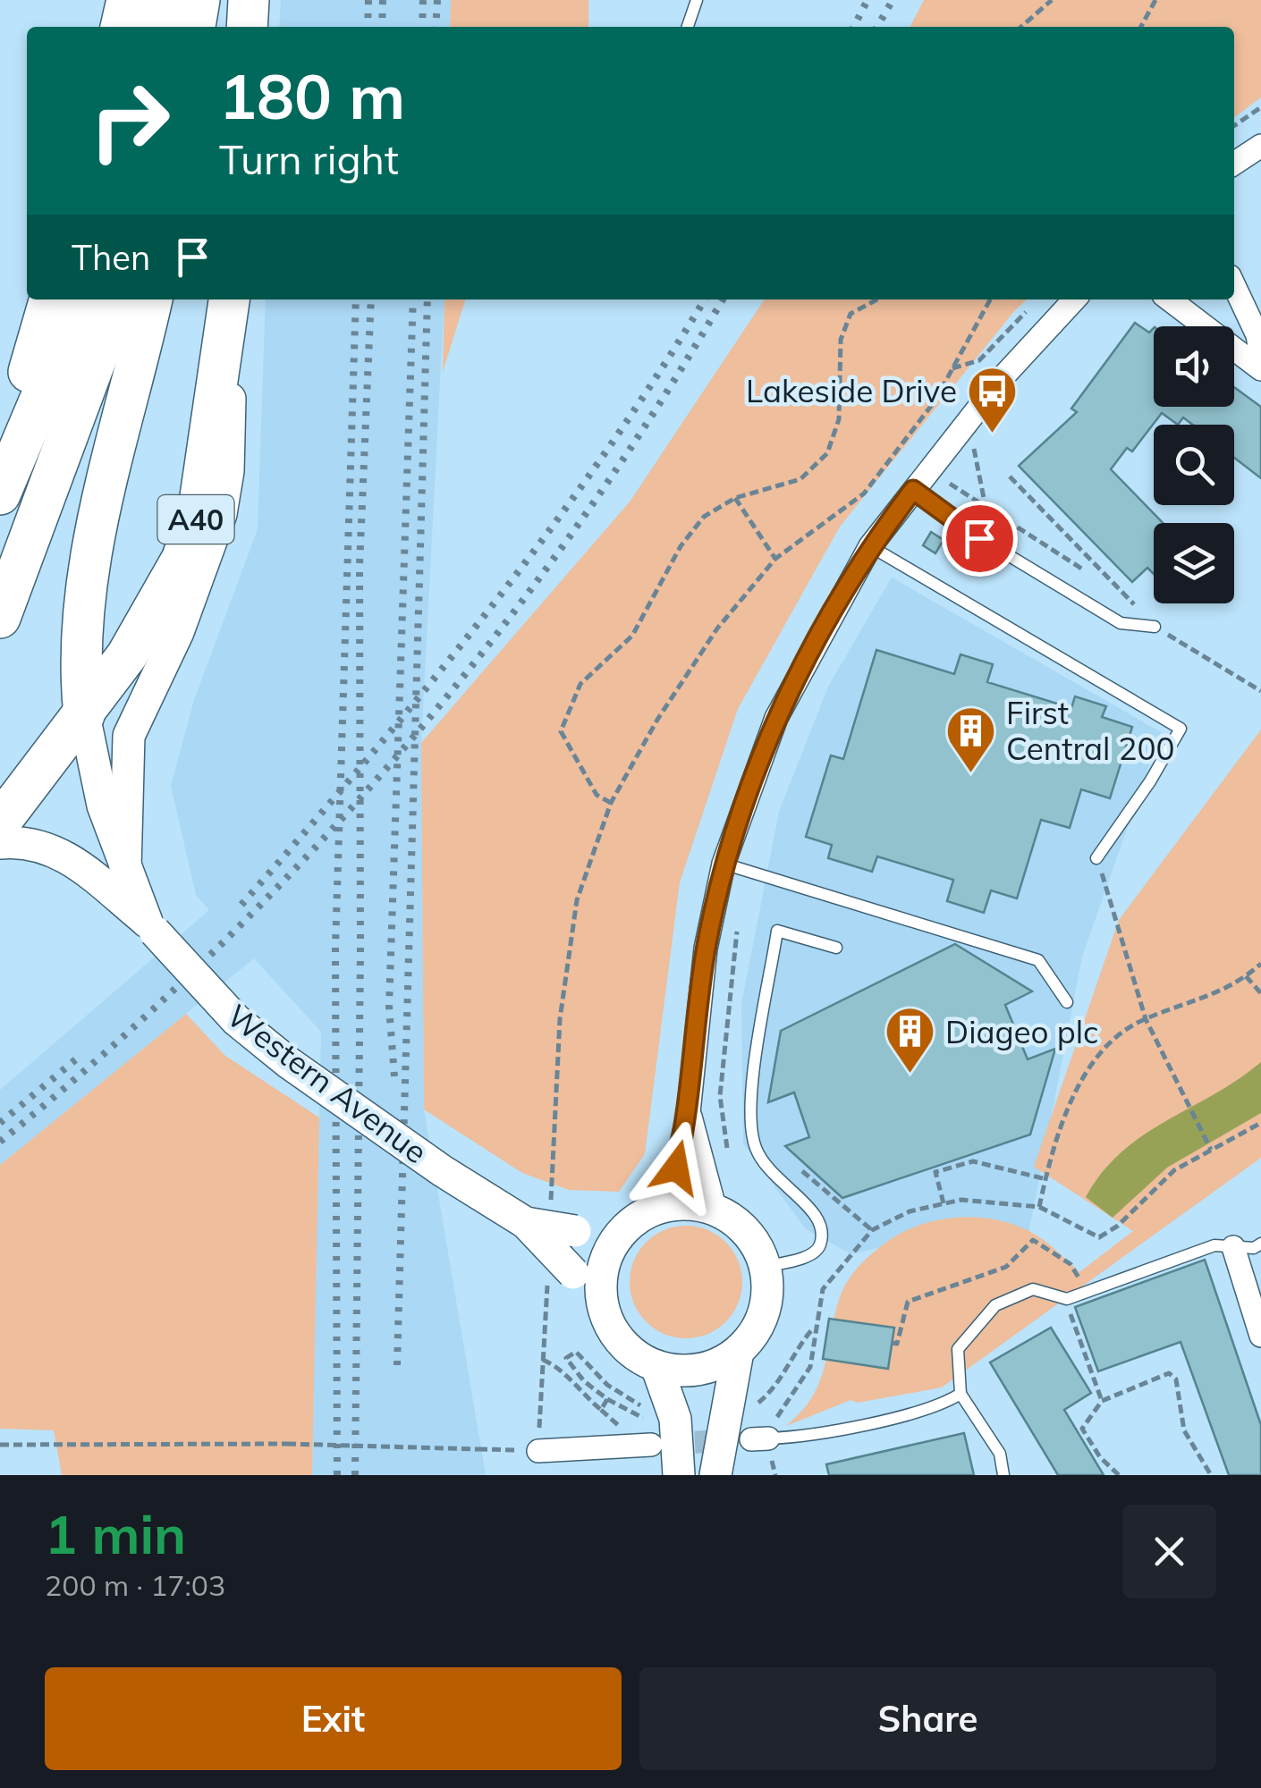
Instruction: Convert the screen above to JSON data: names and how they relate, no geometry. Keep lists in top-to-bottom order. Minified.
{"streets":{"highway":["A40"],"street":["Western Avenue"]},"crossings":[["A40","Western Avenue"]],"places":{"bus stop":["Lakeside Drive"],"building":["First Central 200","Diageo plc"]},"page":{"turn":["180 m","Turn right"],"then":"Then","heading":["1 min","200 m · 17:03"],"buttons":["Exit","Share"]}}
